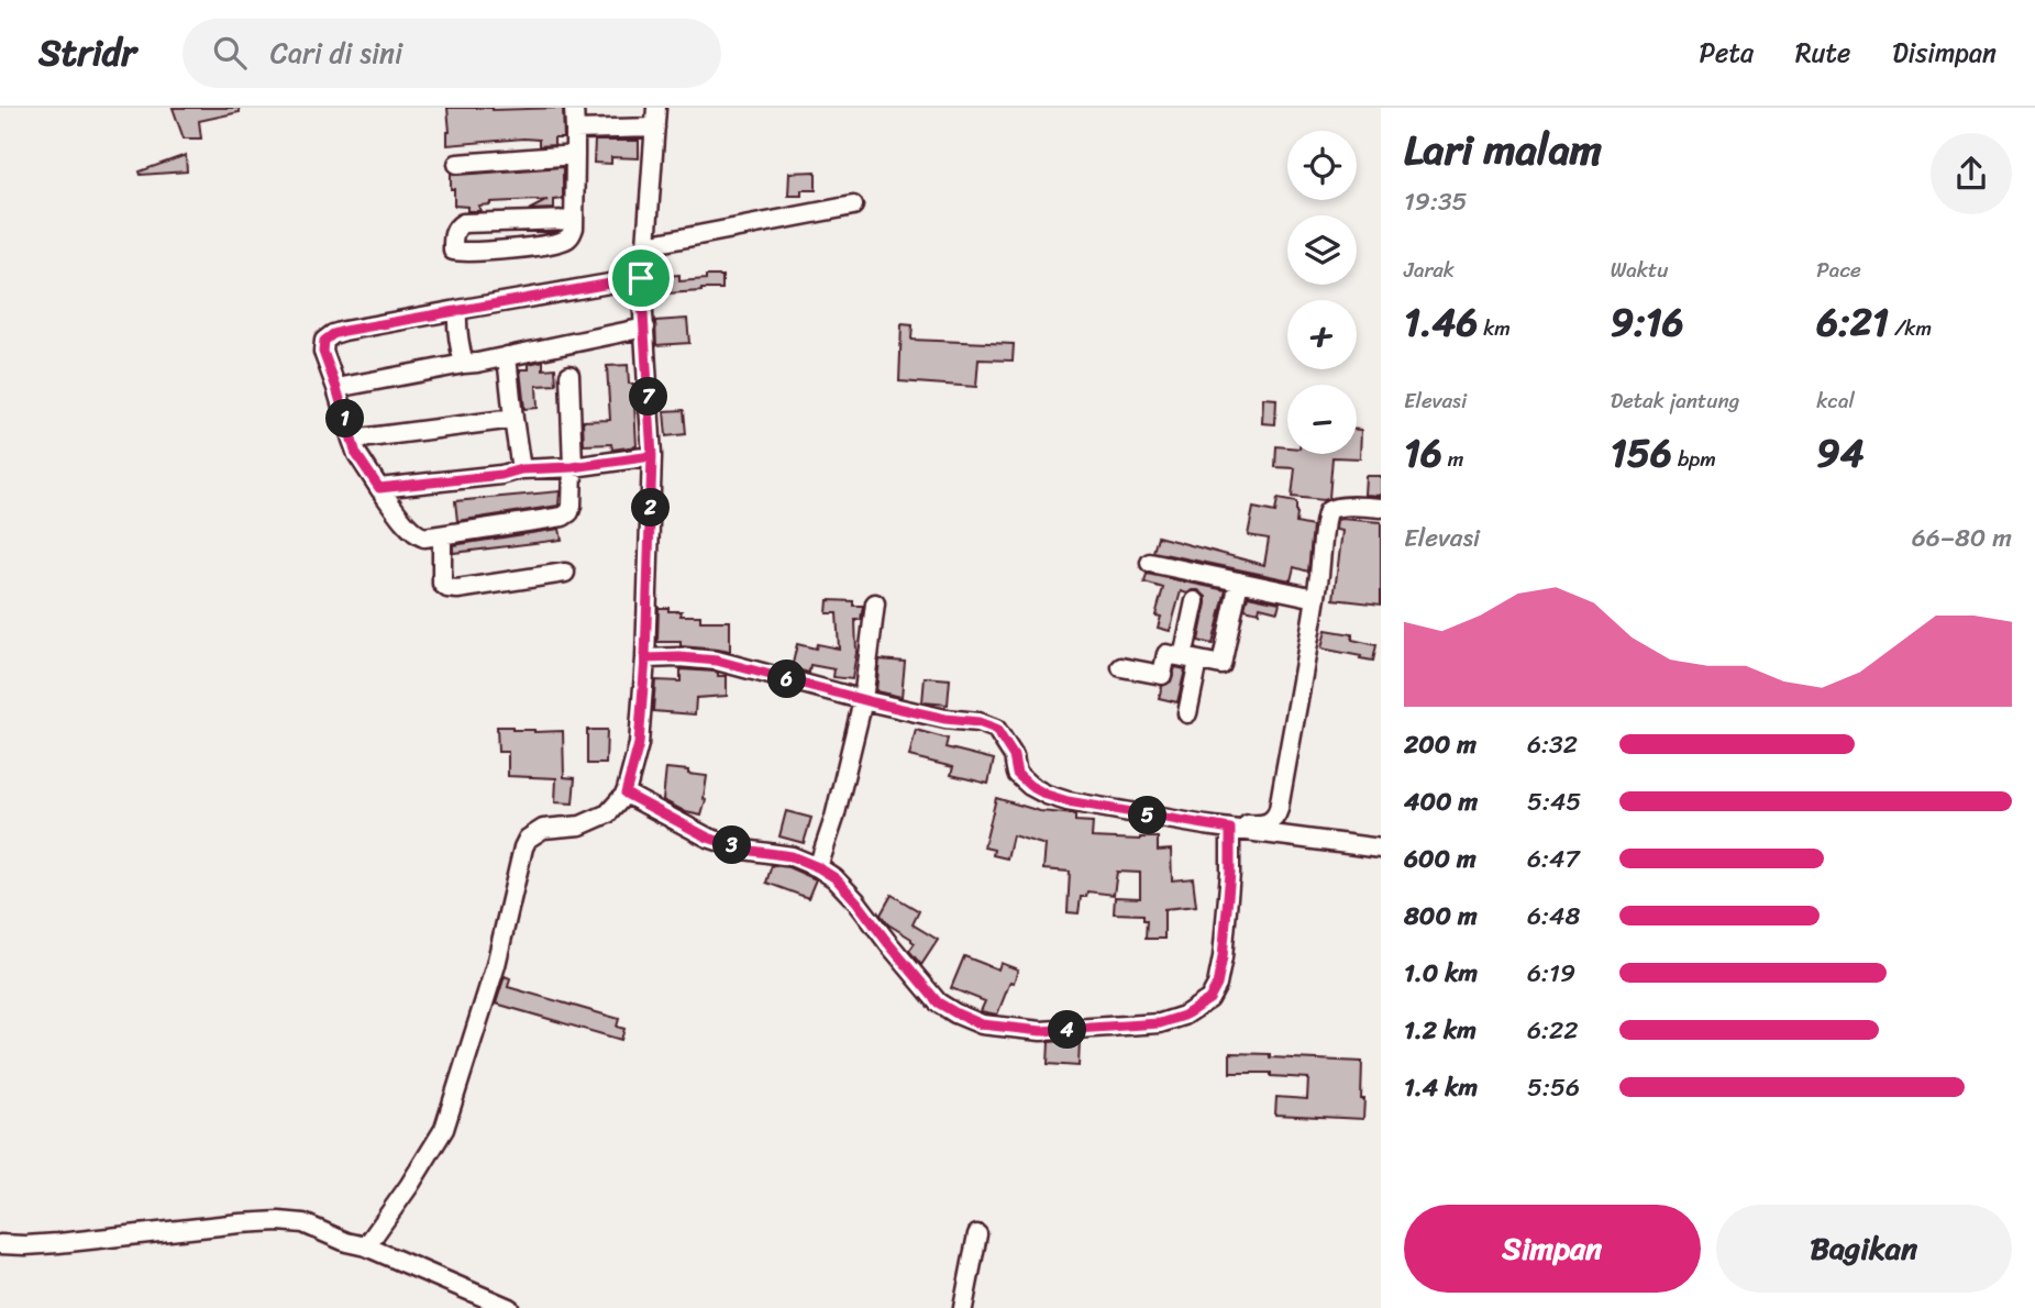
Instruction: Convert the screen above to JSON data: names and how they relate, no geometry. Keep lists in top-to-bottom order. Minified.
{"page":{"header":"Stridr","search":"Cari di sini","nav":["Peta","Rute","Disimpan"],"heading":["Lari malam","19:35"],"map_buttons":["+","−"],"stats":[["Jarak","1.46 km"],["Waktu","9:16"],["Pace","6:21 /km"],["Elevasi","16 m"],["Detak jantung","156 bpm"],["kcal","94"]],"pins":["7","1","2","6","5","3","4"],"chart":["Elevasi","66–80 m"],"list":[{"name":"200 m","note":"6:32"},{"name":"400 m","note":"5:45"},{"name":"600 m","note":"6:47"},{"name":"800 m","note":"6:48"},{"name":"1.0 km","note":"6:19"},{"name":"1.2 km","note":"6:22"},{"name":"1.4 km","note":"5:56"}],"buttons":["Simpan","Bagikan"]}}
